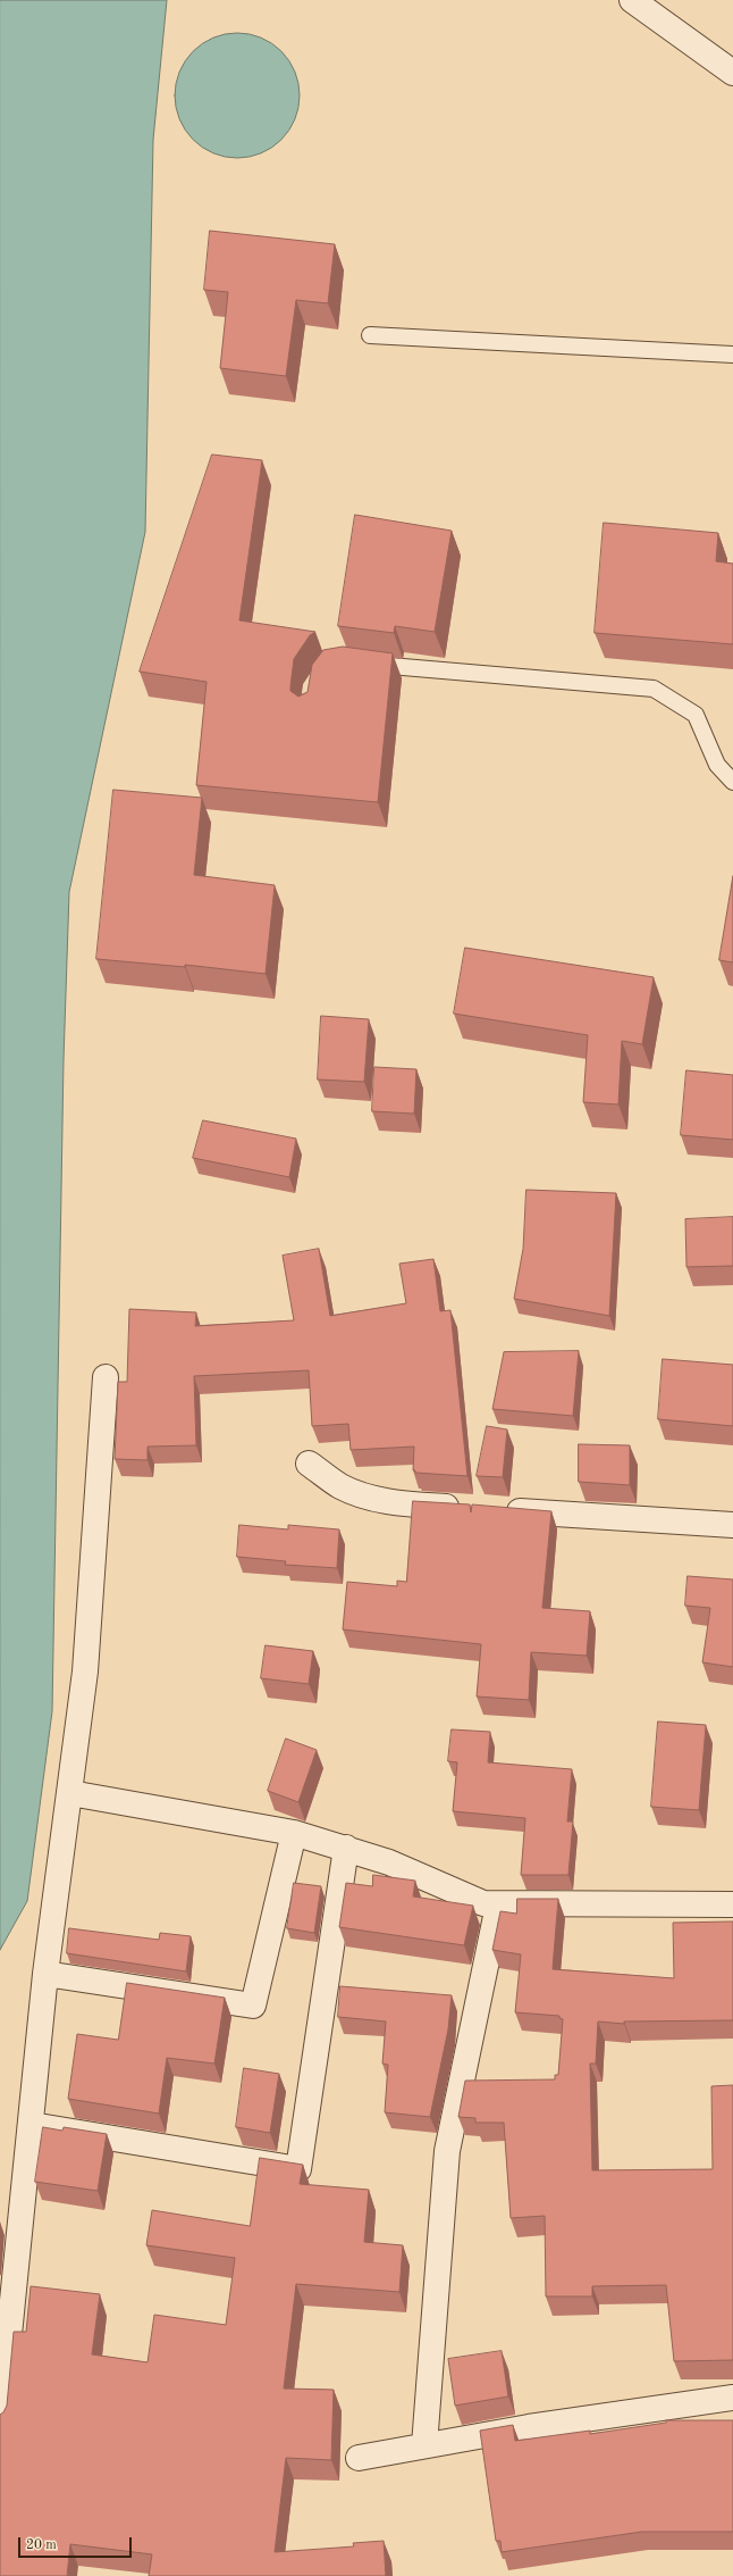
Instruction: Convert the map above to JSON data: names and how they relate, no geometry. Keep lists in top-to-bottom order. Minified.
{"scale_bar":"20 m"}
